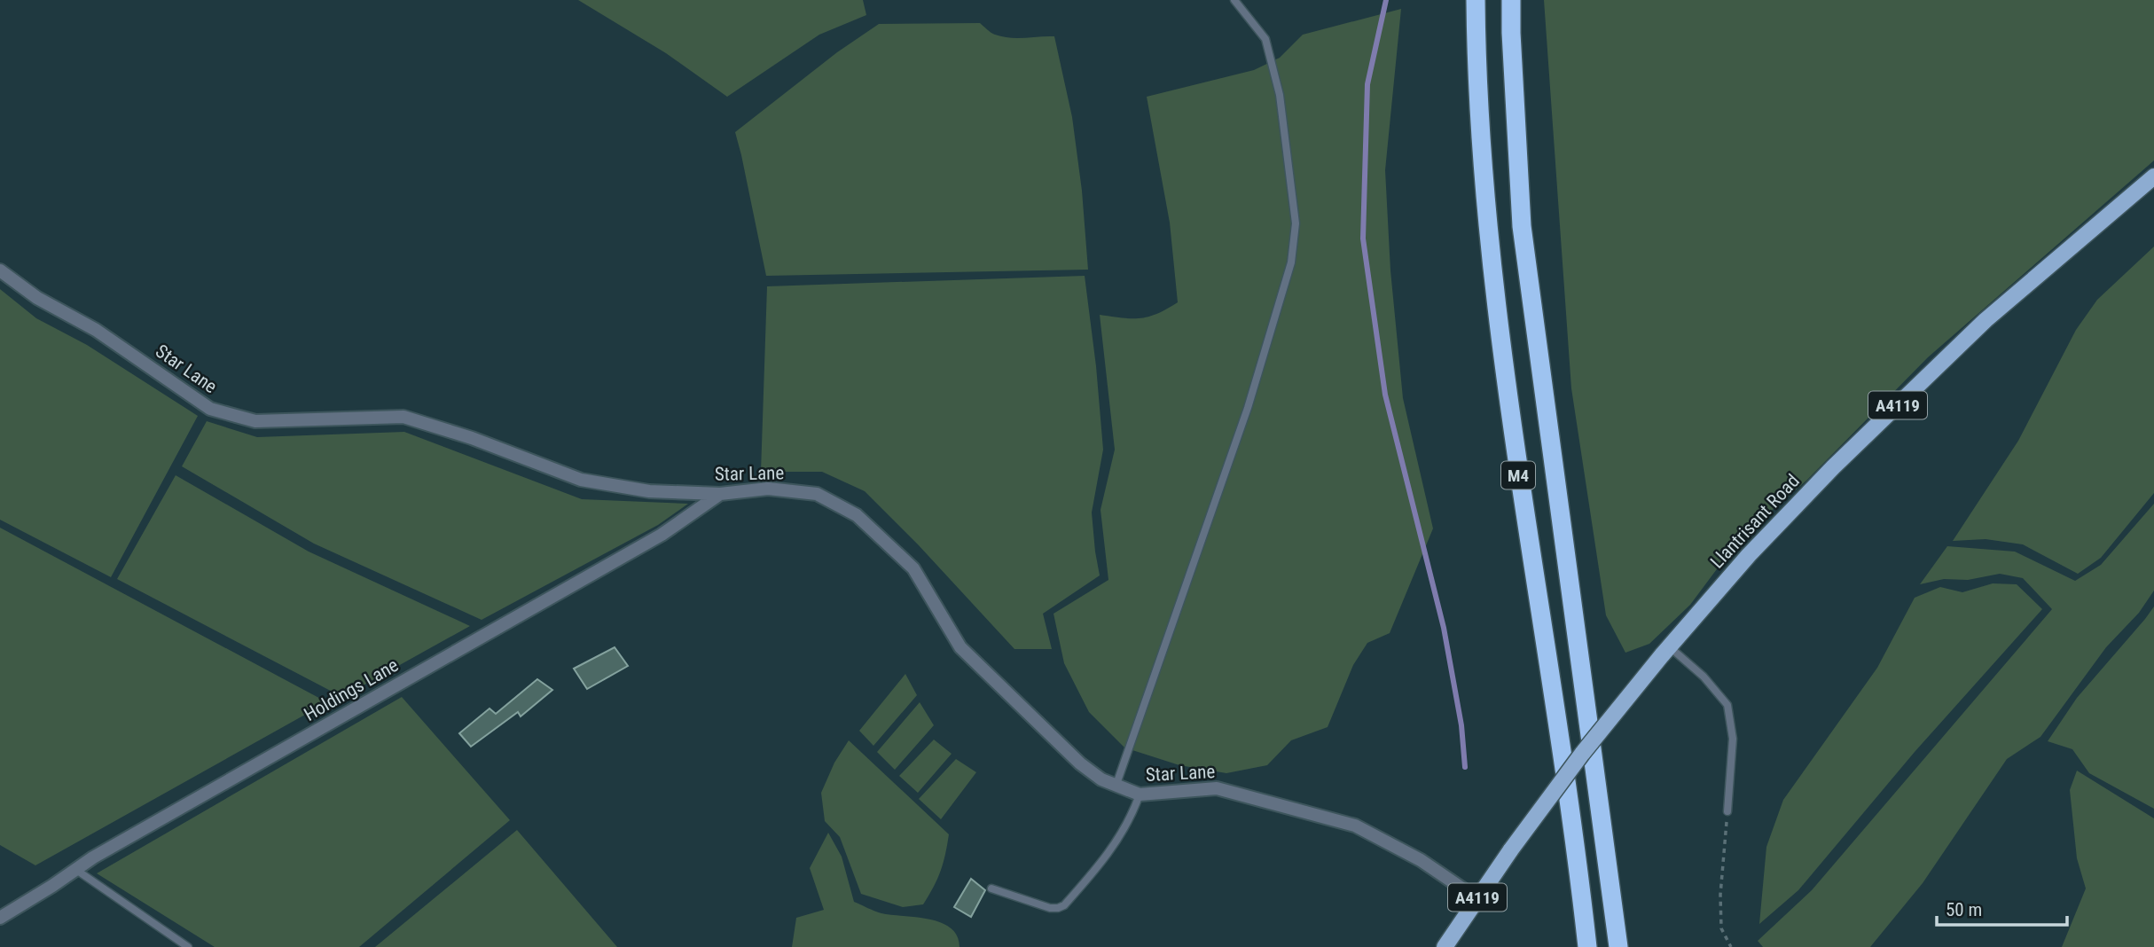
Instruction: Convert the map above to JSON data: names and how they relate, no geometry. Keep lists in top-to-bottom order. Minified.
{"streets":{"highway":["M4"],"main road":["A4119","Llantrisant Road"],"street":["Star Lane","Holdings Lane"]},"crossings":[["Star Lane","Llantrisant Road"],["Star Lane","Holdings Lane"]],"scale_bar":"50 m"}
